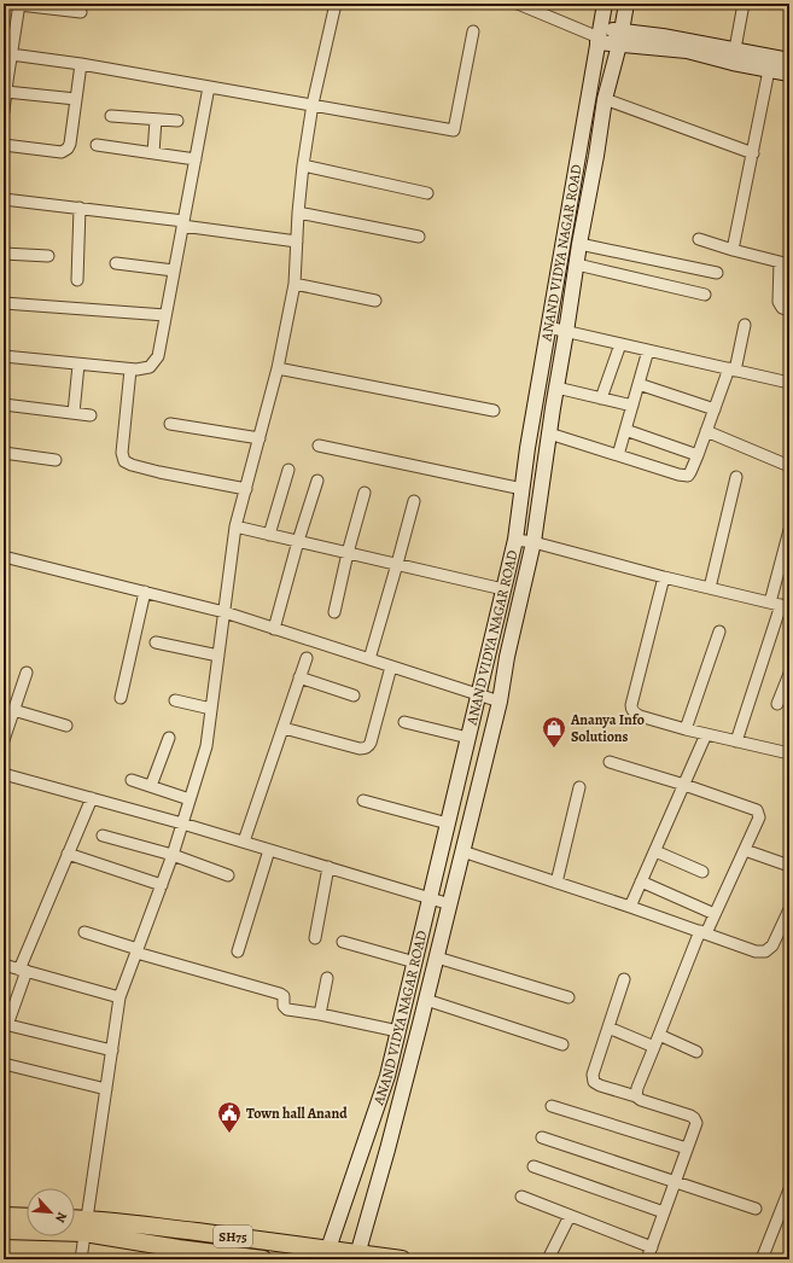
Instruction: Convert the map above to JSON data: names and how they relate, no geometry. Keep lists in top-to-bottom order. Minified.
{"streets":{"main road":["ANAND VIDYA NAGAR ROAD","SH75"]},"crossings":[["ANAND VIDYA NAGAR ROAD","SH75"]],"places":{"shop":["Ananya Info Solutions"],"public building":["Town hall Anand"]},"north":"bottom right"}
